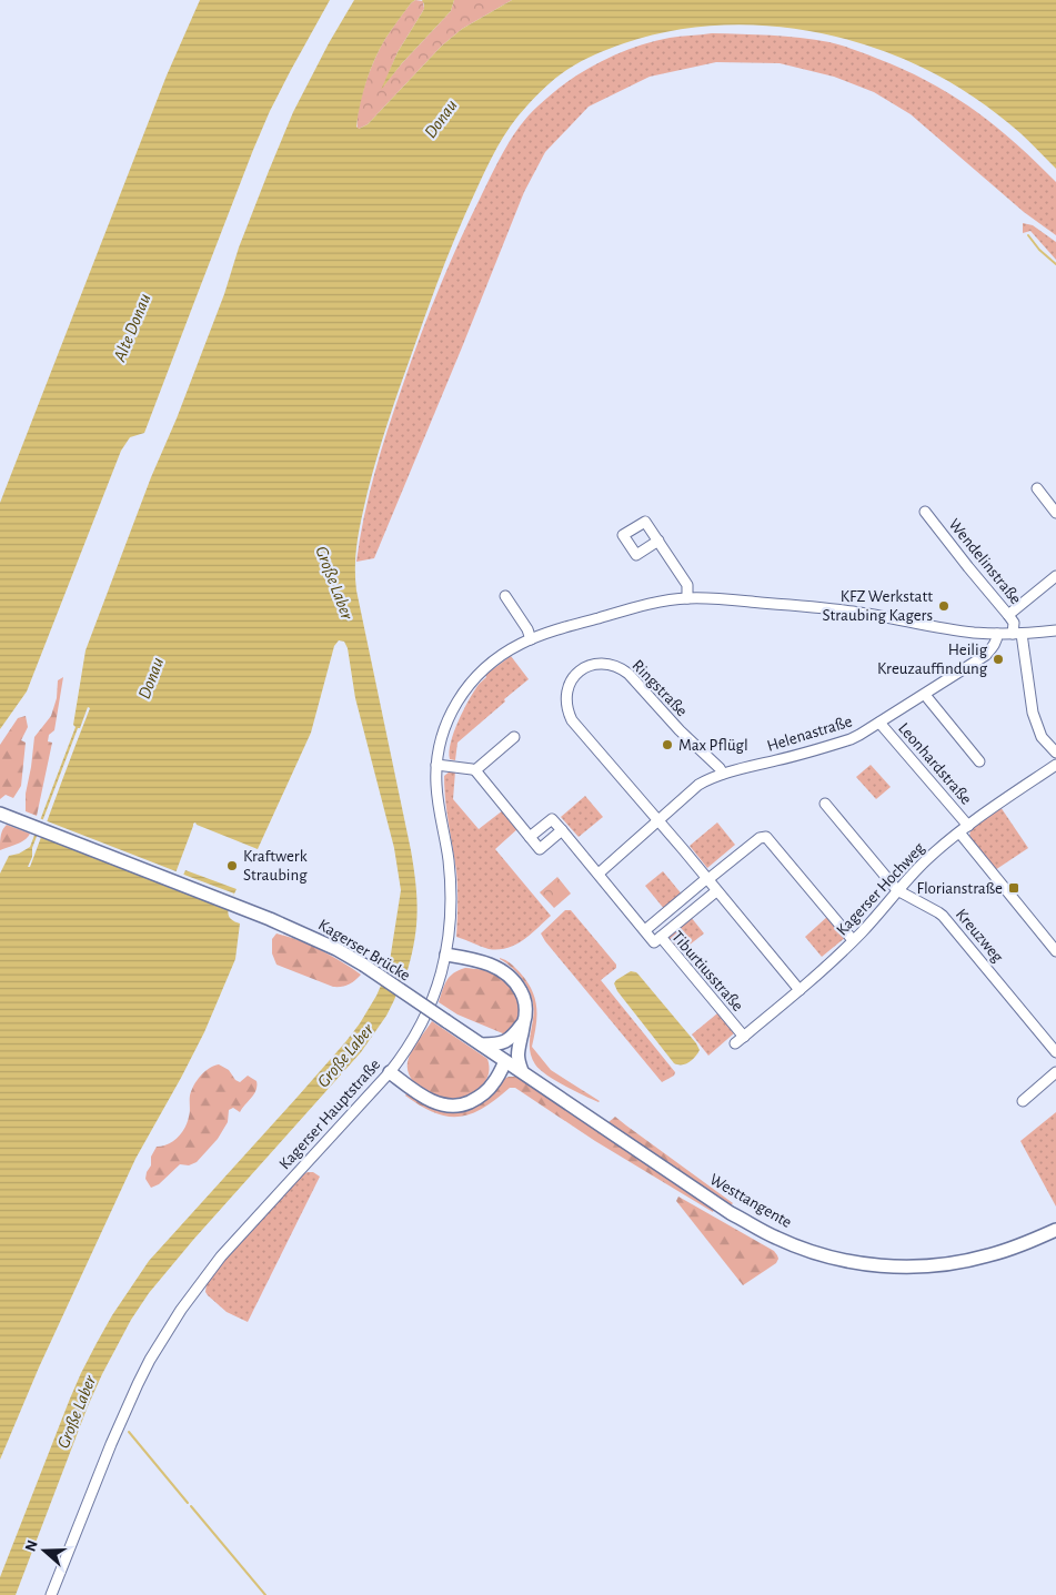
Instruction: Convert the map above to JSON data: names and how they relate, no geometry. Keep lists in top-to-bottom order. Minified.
{"streets":{"main road":["Kagerser Brücke","Westtangente"],"street":["Wendelinstraße","Ringstraße","Helenastraße","Leonhardstraße","Kagerser Hochweg","Kreuzweg","Tiburtiusstraße","Kagerser Hauptstraße"]},"crossings":[["Wendelinstraße","Kagerser Hauptstraße"],["Ringstraße","Helenastraße"],["Ringstraße","Kagerser Hochweg"],["Helenastraße","Leonhardstraße"],["Helenastraße","Tiburtiusstraße"],["Helenastraße","Kagerser Hauptstraße"],["Leonhardstraße","Kagerser Hochweg"],["Kagerser Hochweg","Kreuzweg"],["Kagerser Hochweg","Tiburtiusstraße"],["Kagerser Brücke","Westtangente"]],"water":["Donau","Alte Donau","Große Laber"],"places":{"other":["KFZ Werkstatt Straubing Kagers","Heilig Kreuzauffindung","Max Pflügl","Kraftwerk Straubing"],"transit":["Florianstraße"]},"north":"left"}
